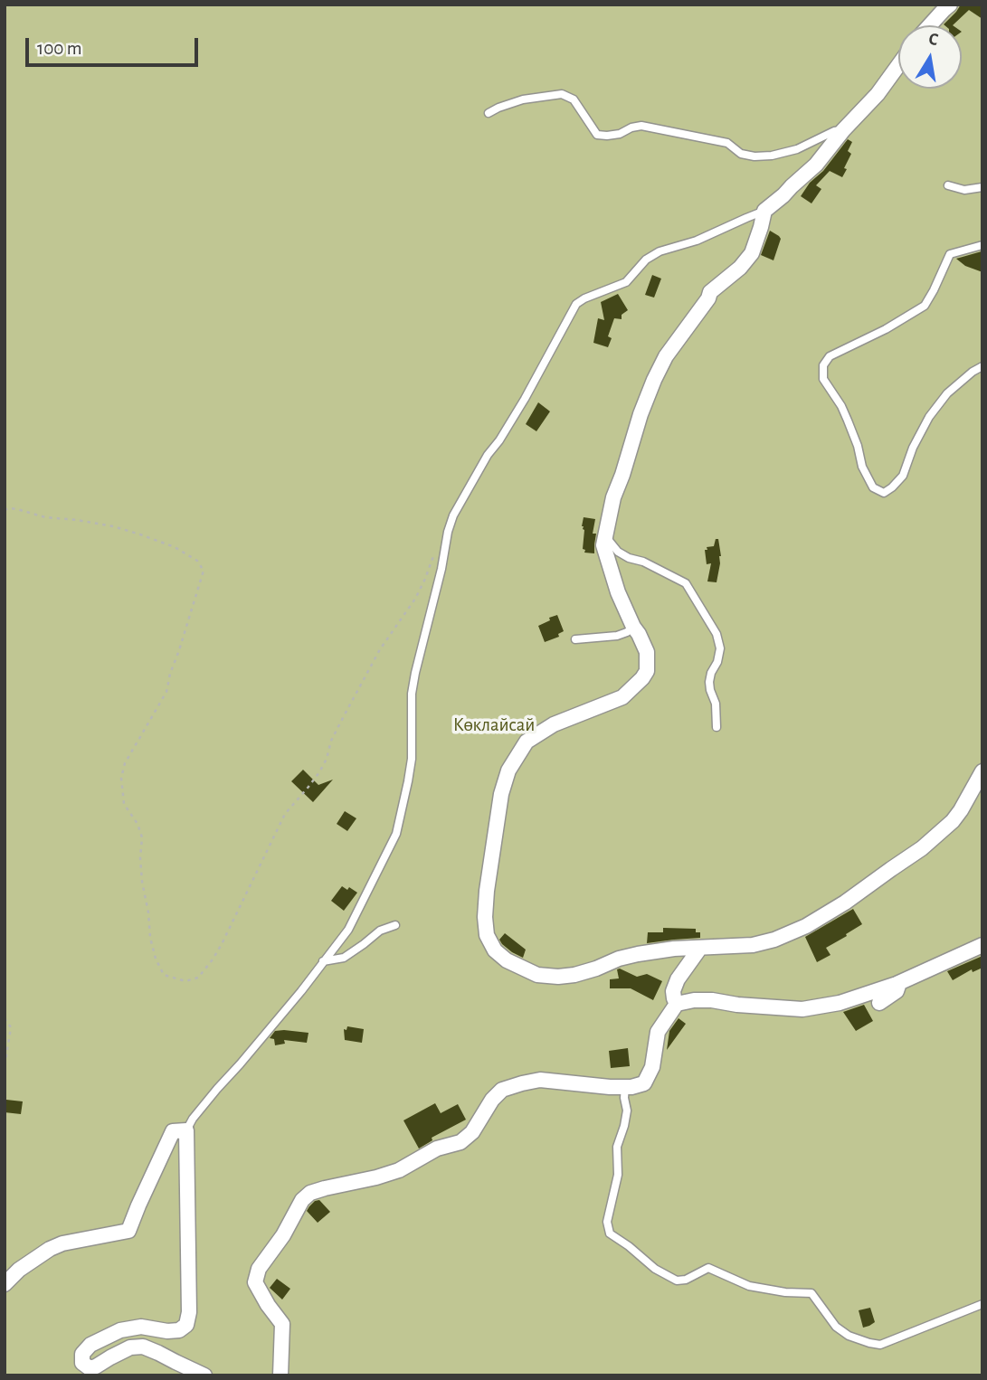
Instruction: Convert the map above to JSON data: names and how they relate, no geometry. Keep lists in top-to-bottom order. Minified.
{"parks":["Көклайсай"],"scale_bar":"100 m","north":"top"}
